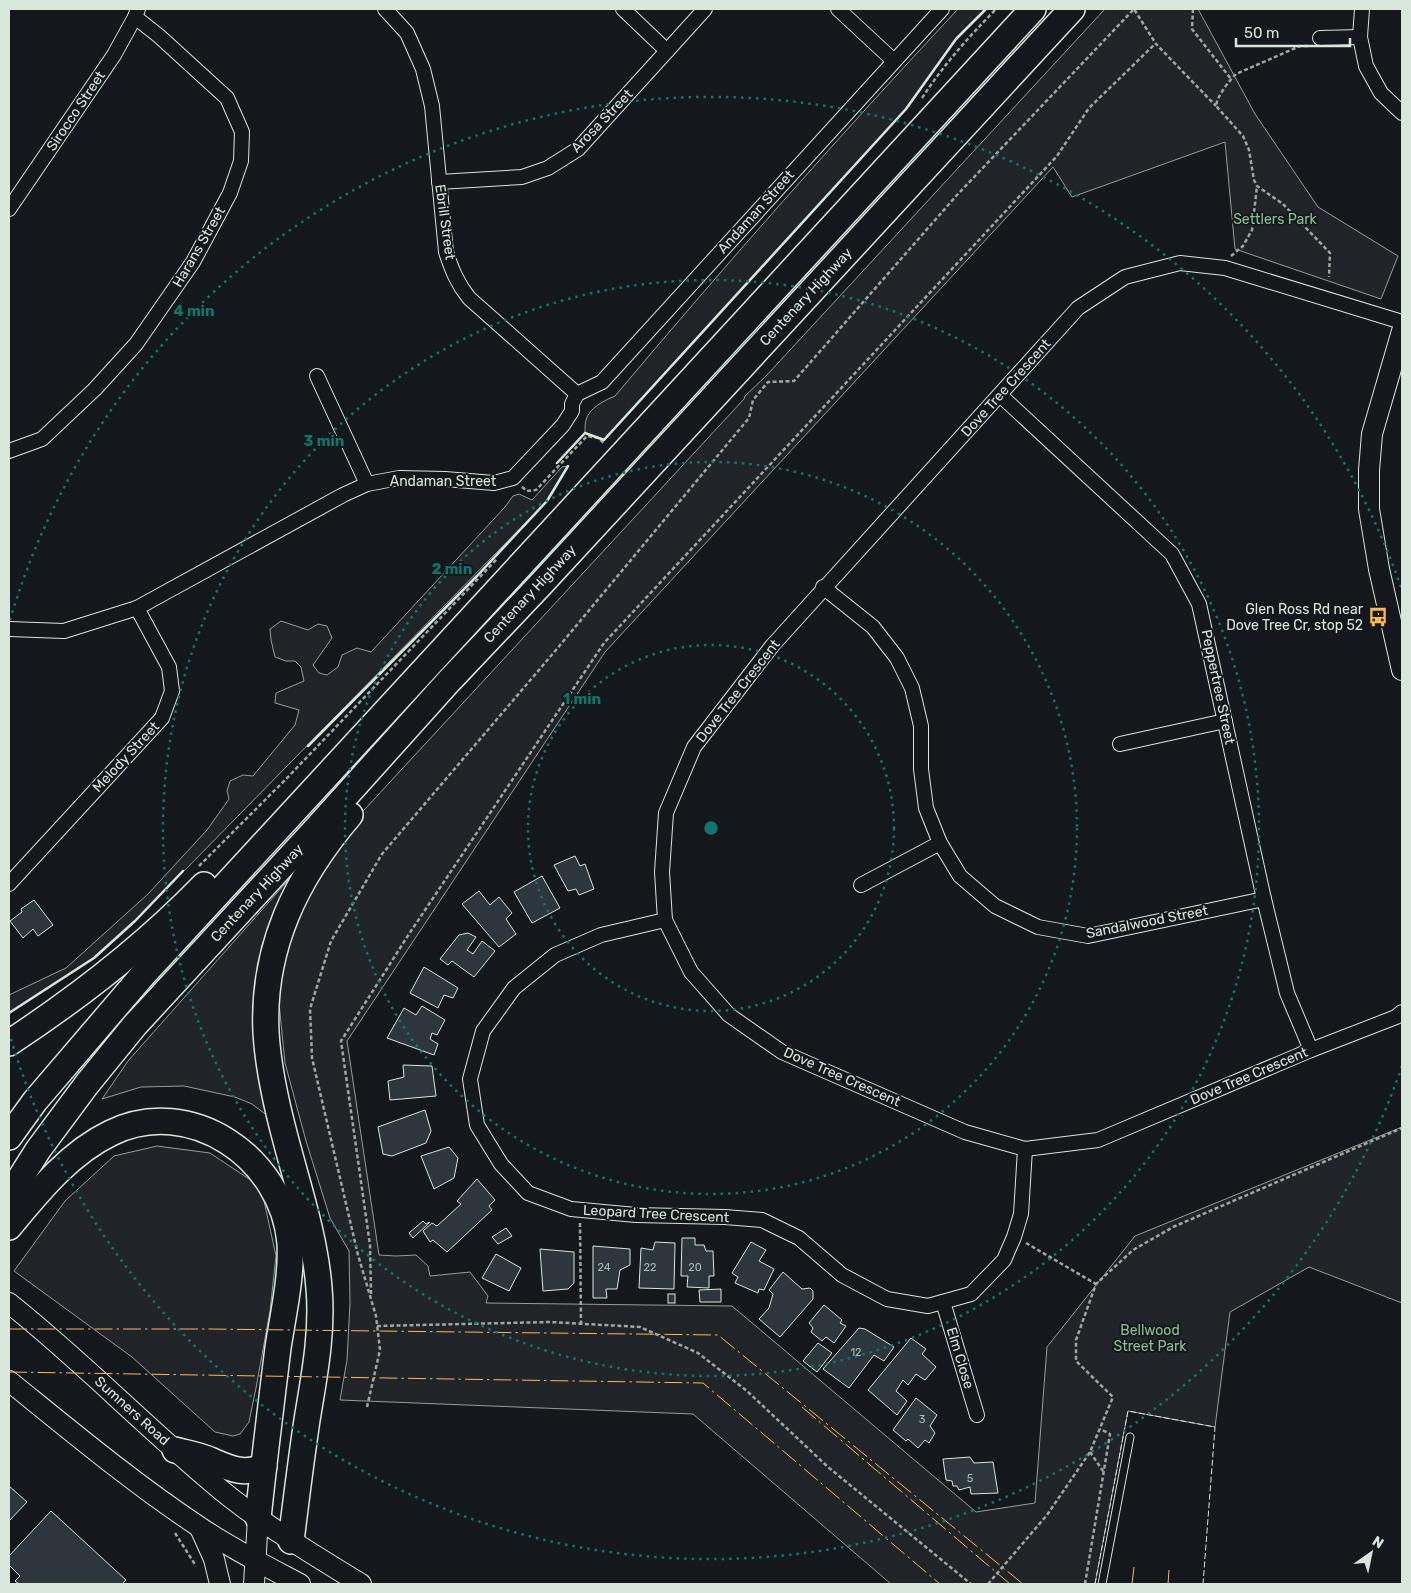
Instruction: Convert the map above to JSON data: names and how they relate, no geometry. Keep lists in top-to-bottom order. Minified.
{"streets":{"highway":["Centenary Highway"],"main road":["Sumners Road"],"street":["Sirocco Street","Arosa Street","Andaman Street","Ebrill Street","Harans Street","Dove Tree Crescent","Peppertree Street","Melody Street","Sandalwood Street","Leopard Tree Crescent","Elm Close"]},"crossings":[["Sirocco Street","Harans Street"],["Arosa Street","Ebrill Street"],["Andaman Street","Ebrill Street"],["Andaman Street","Melody Street"],["Dove Tree Crescent","Peppertree Street"],["Dove Tree Crescent","Sandalwood Street"],["Dove Tree Crescent","Leopard Tree Crescent"],["Peppertree Street","Sandalwood Street"],["Leopard Tree Crescent","Elm Close"]],"parks":["Settlers Park","Bellwood Street Park"],"places":{"bus stop":["Glen Ross Rd near Dove Tree Cr, stop 52"]},"house_numbers":["24","22","20","12","3","5"],"scale_bar":"50 m","north":"top right","rings":["4 min","3 min","2 min","1 min"]}
